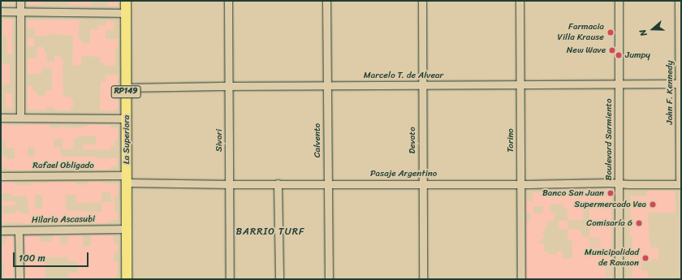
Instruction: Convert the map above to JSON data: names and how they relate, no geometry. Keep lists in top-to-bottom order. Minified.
{"streets":{"main road":["RP149","La Superiora"],"street":["Marcelo T. de Alvear","John F. Kennedy","Boulevard Sarmiento","Sivori","Calvento","Devoto","Torino","Rafael Obligado","Pasaje Argentino","Hilario Ascasubi"]},"crossings":[["Marcelo T. de Alvear","John F. Kennedy"],["Marcelo T. de Alvear","La Superiora"],["Marcelo T. de Alvear","Boulevard Sarmiento"],["Marcelo T. de Alvear","Sivori"],["Marcelo T. de Alvear","Calvento"],["Marcelo T. de Alvear","Devoto"],["Marcelo T. de Alvear","Torino"],["John F. Kennedy","Pasaje Argentino"],["La Superiora","Rafael Obligado"],["La Superiora","Pasaje Argentino"],["La Superiora","Hilario Ascasubi"],["Boulevard Sarmiento","Pasaje Argentino"],["Sivori","Pasaje Argentino"],["Calvento","Pasaje Argentino"],["Devoto","Pasaje Argentino"],["Torino","Pasaje Argentino"],["Rafael Obligado","Pasaje Argentino"]],"districts":["BARRIO TURF"],"places":["Farmacia Villa Krause","New Wave","Jumpy","Banco San Juan","Supermercado Vea","Comisaría 6","Municipalidad de Rawson"],"scale_bar":"100 m","north":"left"}
